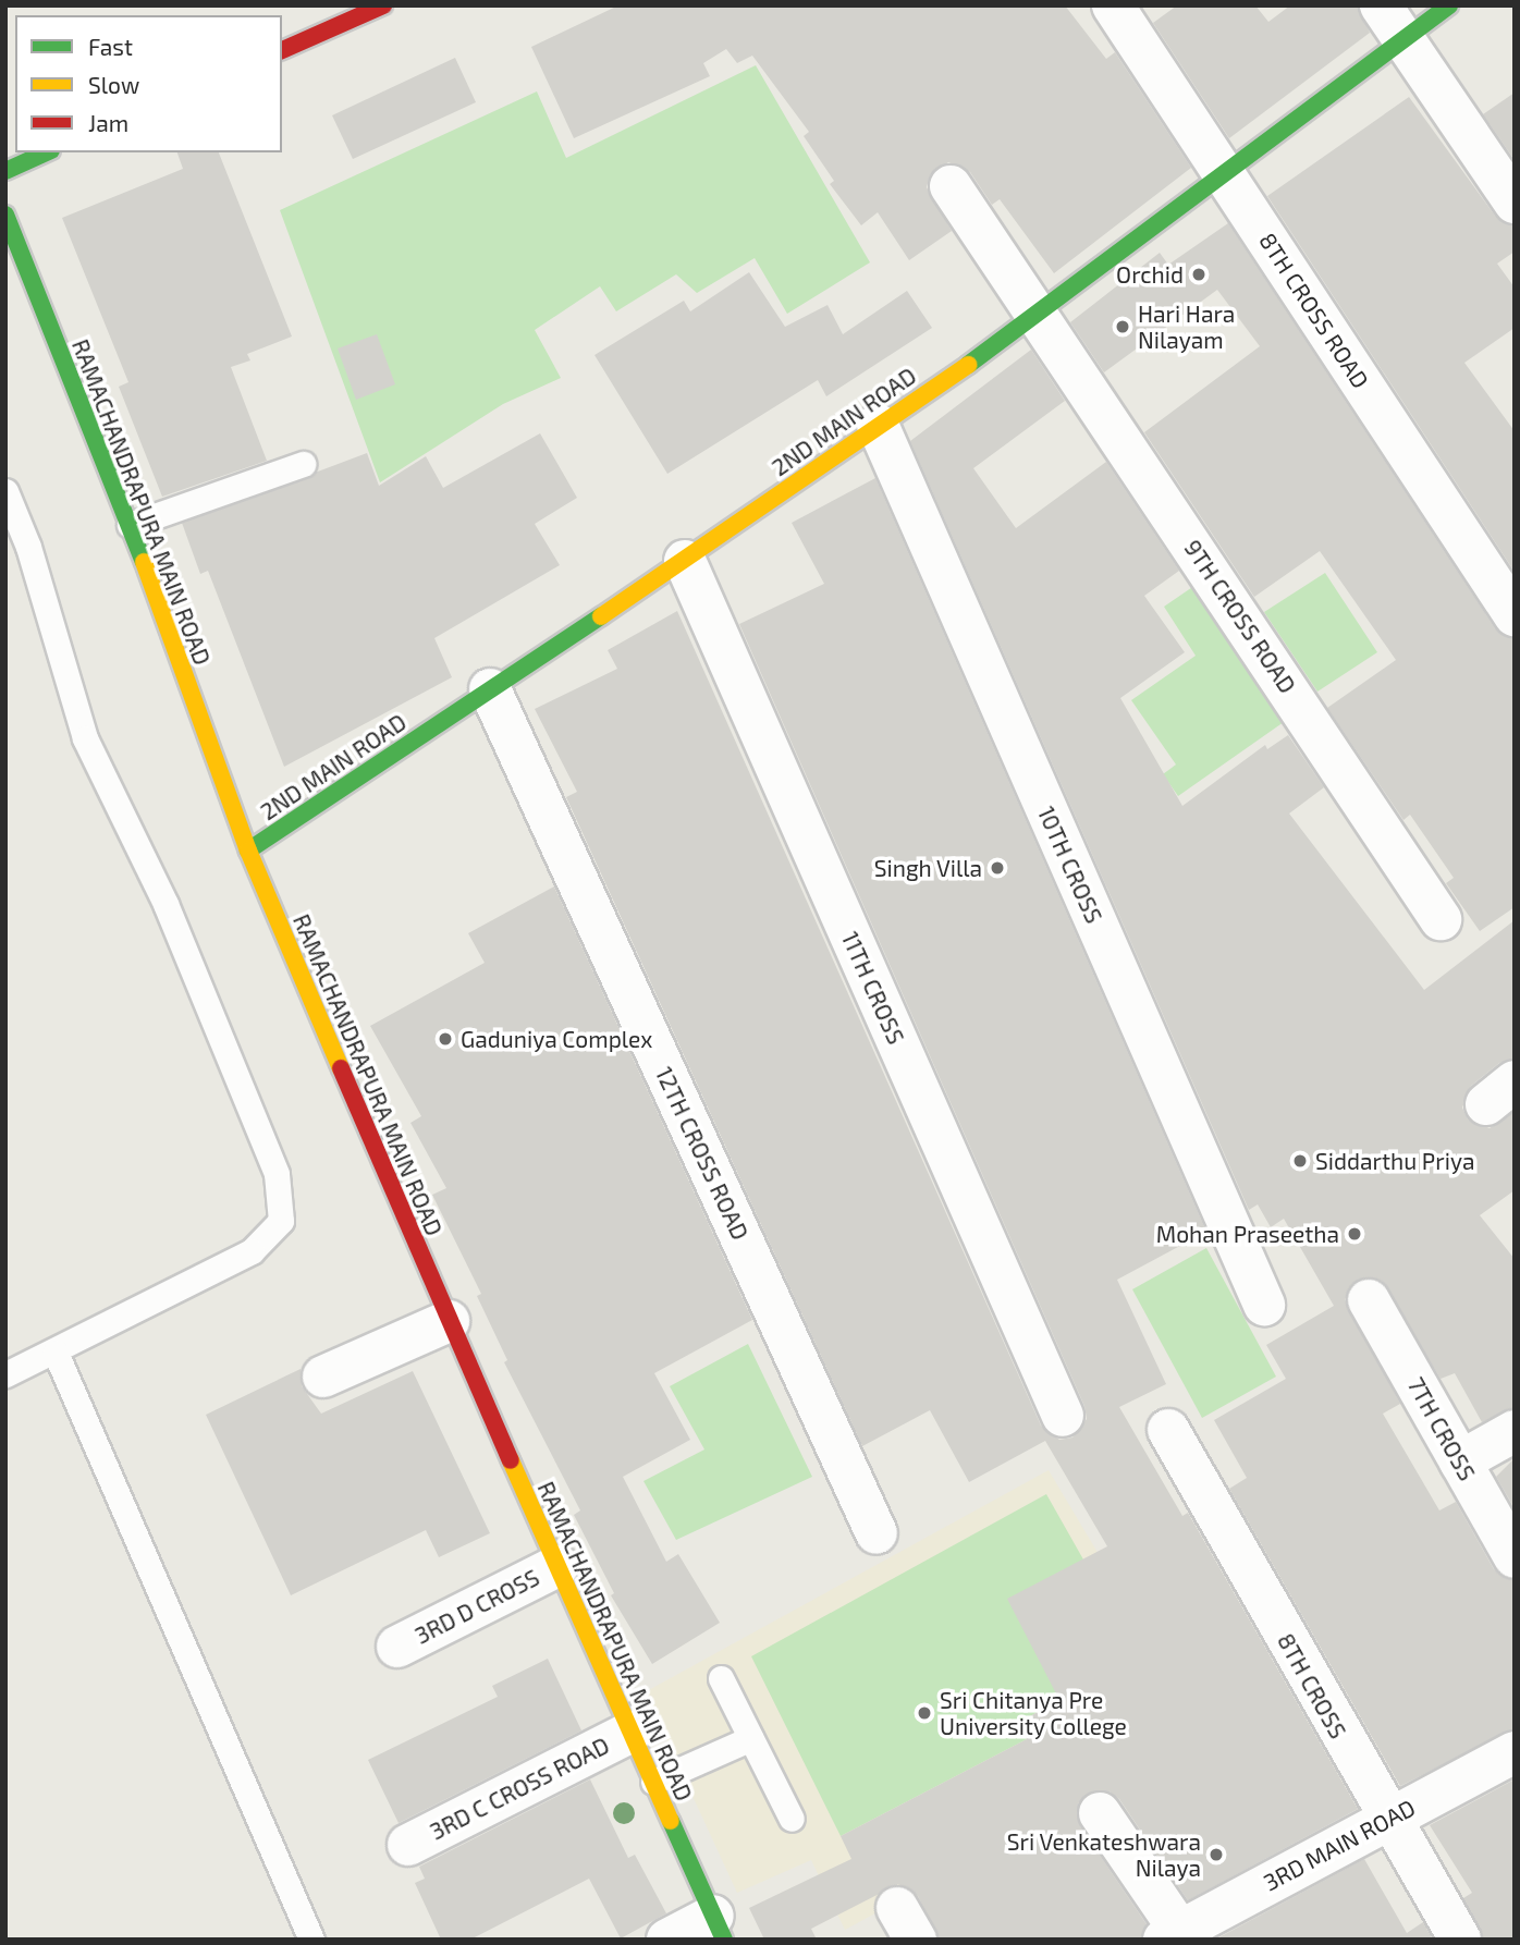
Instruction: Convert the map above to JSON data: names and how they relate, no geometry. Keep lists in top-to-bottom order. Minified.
{"streets":{"street":["8TH CROSS ROAD","2ND MAIN ROAD","RAMACHANDRAPURA MAIN ROAD","9TH CROSS ROAD","10TH CROSS","11TH CROSS","12TH CROSS ROAD","7TH CROSS","3RD D CROSS","8TH CROSS","3RD C CROSS ROAD","3RD MAIN ROAD"]},"crossings":[["8TH CROSS ROAD","2ND MAIN ROAD"],["2ND MAIN ROAD","RAMACHANDRAPURA MAIN ROAD"],["2ND MAIN ROAD","9TH CROSS ROAD"],["2ND MAIN ROAD","10TH CROSS"],["2ND MAIN ROAD","11TH CROSS"],["2ND MAIN ROAD","12TH CROSS ROAD"],["RAMACHANDRAPURA MAIN ROAD","3RD D CROSS"],["RAMACHANDRAPURA MAIN ROAD","3RD C CROSS ROAD"],["8TH CROSS","3RD MAIN ROAD"]],"places":["Orchid","Hari Hara Nilayam","Singh Villa","Gaduniya Complex","Siddarthu Priya","Mohan Praseetha","Sri Chitanya Pre University College","Sri Venkateshwara Nilaya"],"legend":["Fast","Slow","Jam"]}
